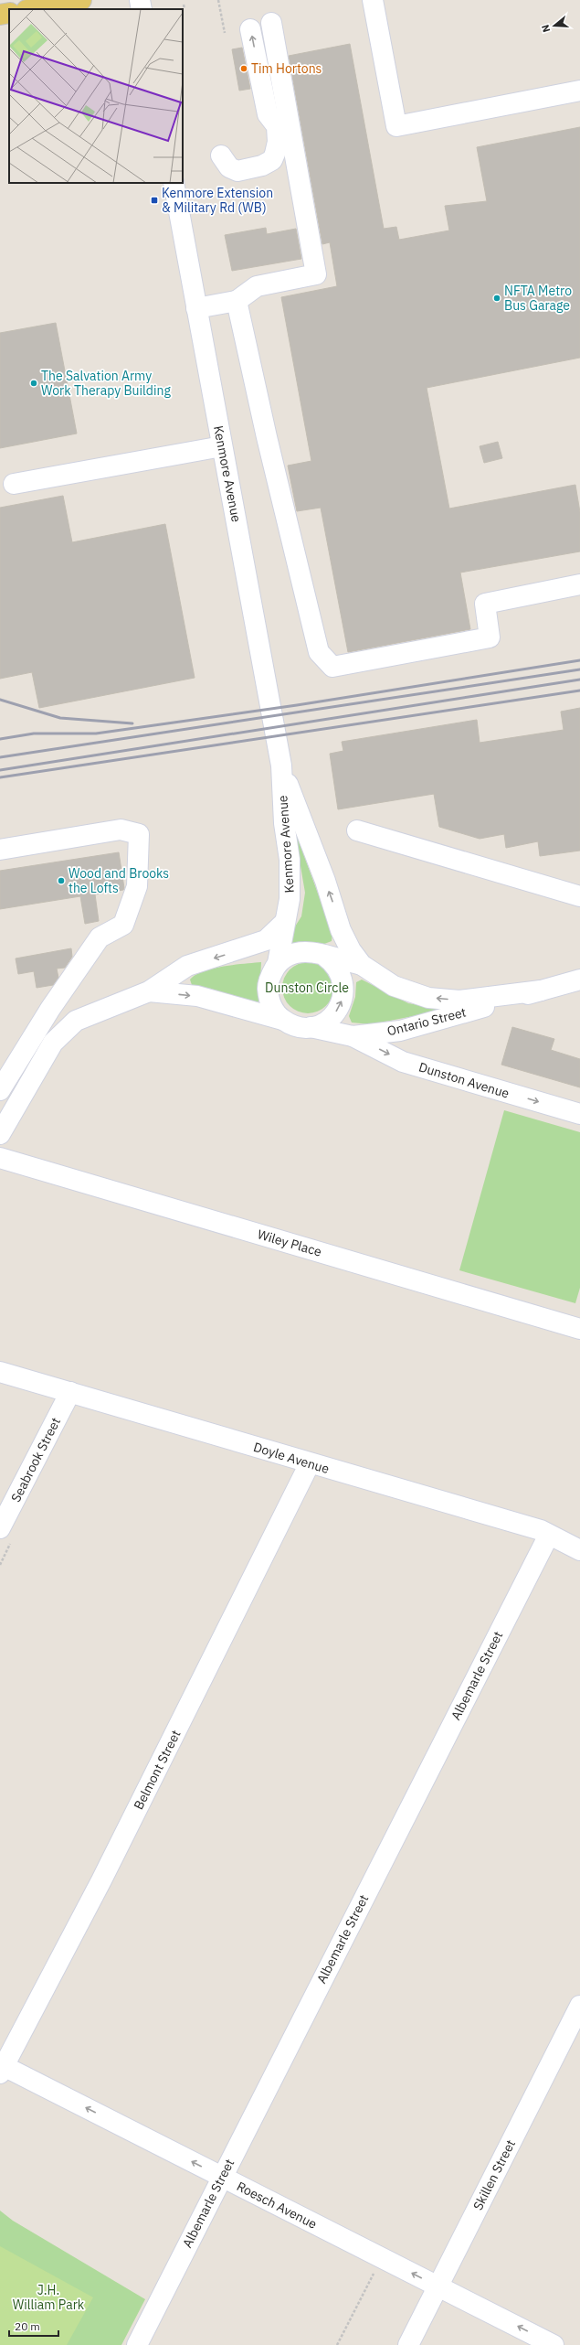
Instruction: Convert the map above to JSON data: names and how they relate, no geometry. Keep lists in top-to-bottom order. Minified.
{"streets":{"street":["Kenmore Avenue","Ontario Street","Dunston Avenue","Wiley Place","Doyle Avenue","Seabrook Street","Albemarle Street","Belmont Street","Skillen Street","Roesch Avenue"]},"crossings":[["Kenmore Avenue","Ontario Street"],["Ontario Street","Dunston Avenue"],["Doyle Avenue","Seabrook Street"],["Doyle Avenue","Albemarle Street"],["Doyle Avenue","Belmont Street"],["Albemarle Street","Roesch Avenue"],["Belmont Street","Roesch Avenue"],["Skillen Street","Roesch Avenue"]],"one_way":["Dunston Avenue","Roesch Avenue"],"parks":["Dunston Circle","J.H. William Park"],"places":{"other":["Tim Hortons","NFTA Metro Bus Garage","The Salvation Army Work Therapy Building","Wood and Brooks the Lofts"],"transit":["Kenmore Extension & Military Rd (WB)"]},"scale_bar":"20 m","north":"left"}
